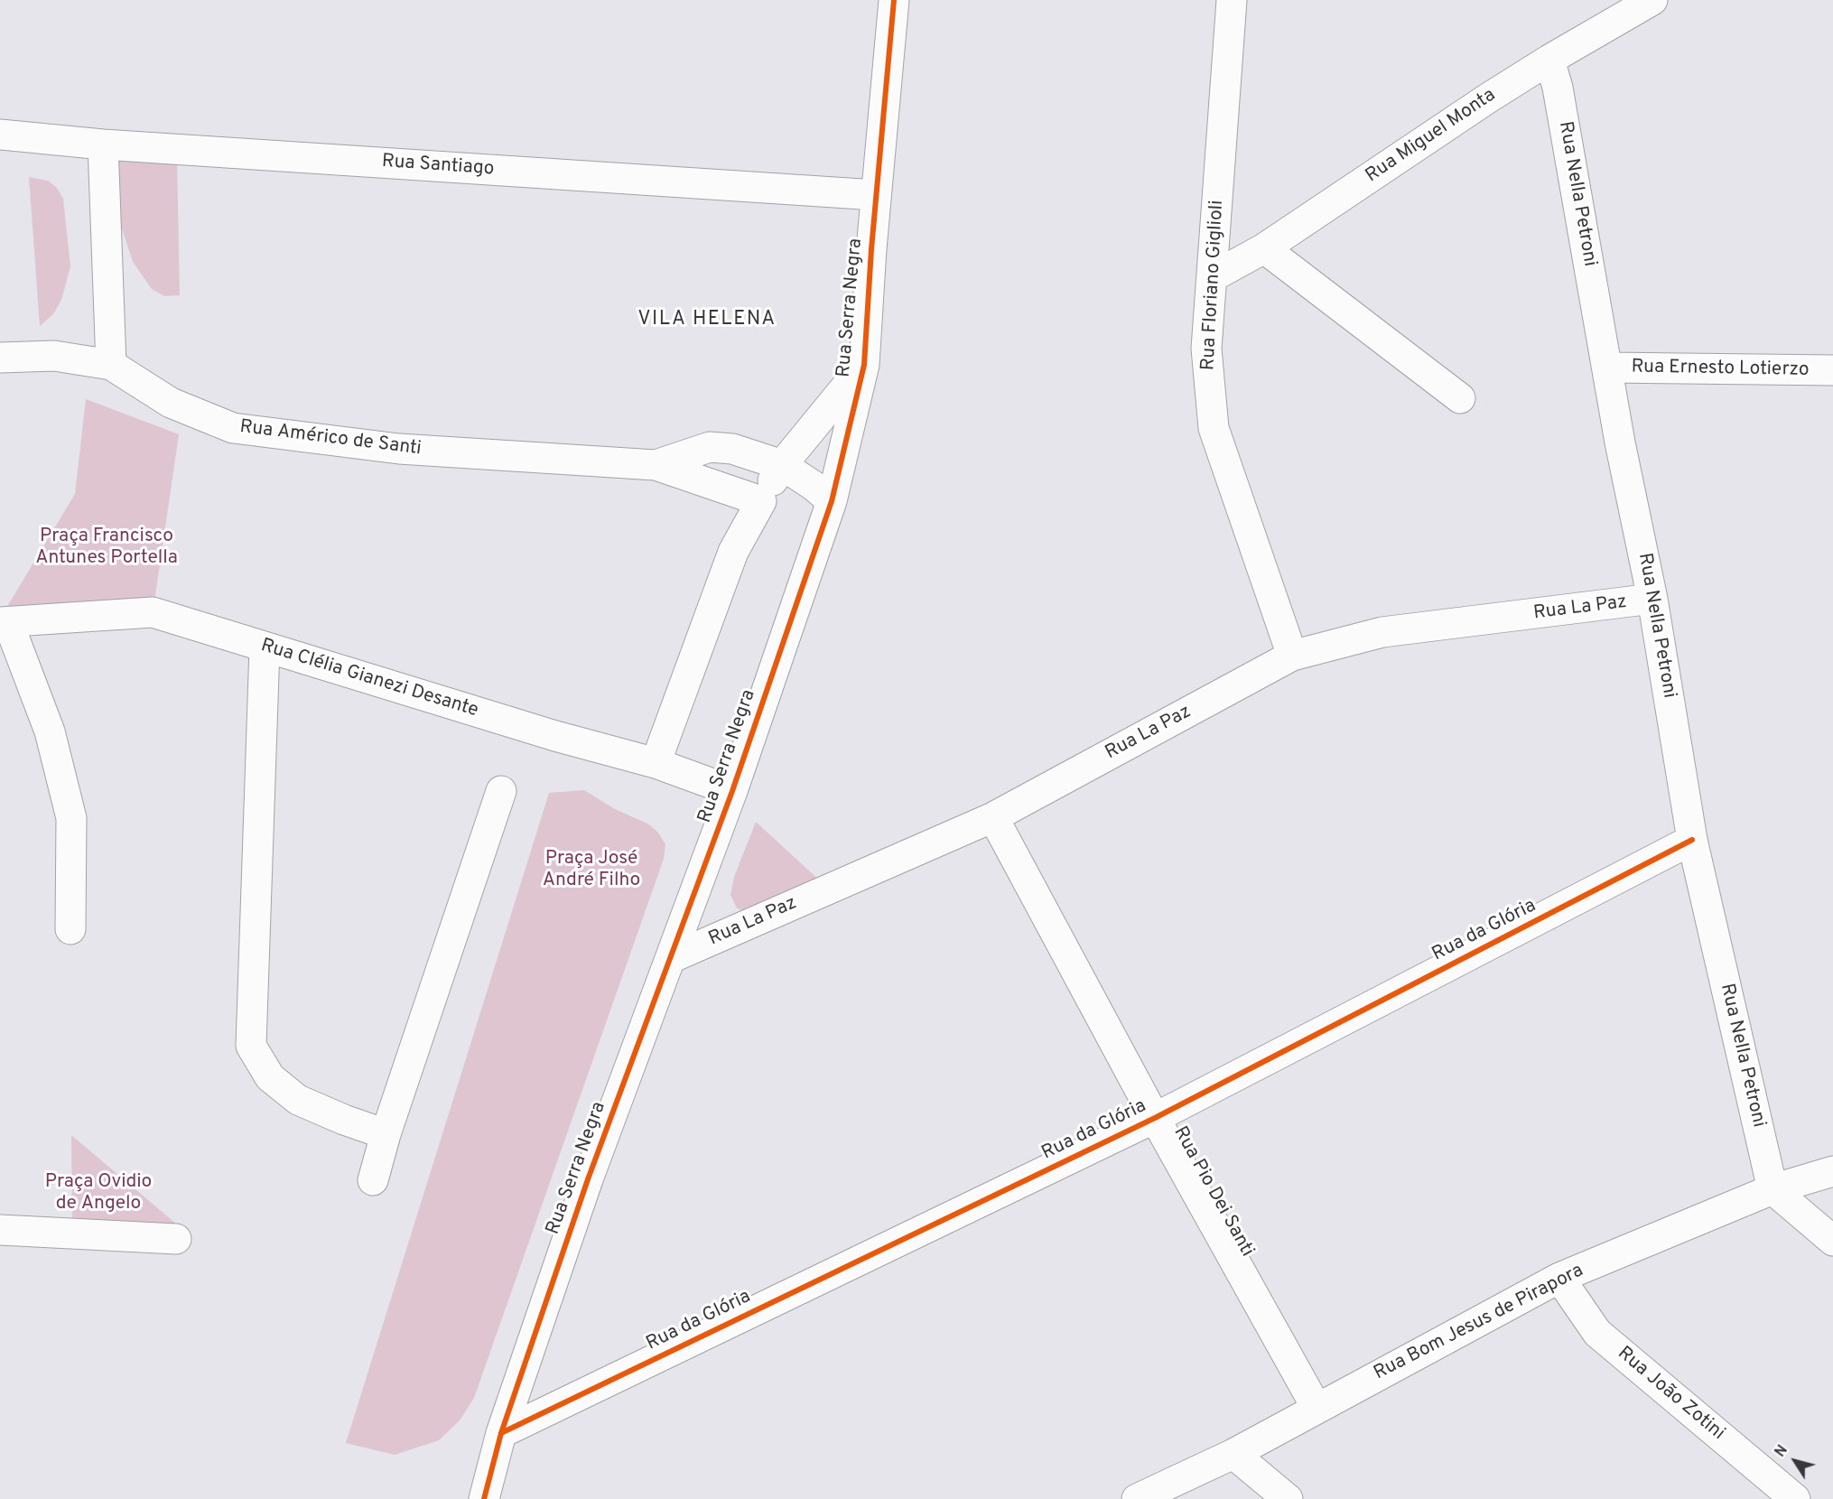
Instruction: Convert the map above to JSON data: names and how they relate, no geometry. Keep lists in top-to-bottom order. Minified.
{"streets":{"street":["Rua Miguel Monta","Rua Santiago","Rua Nella Petroni","Rua Floriano Giglioli","Rua Serra Negra","Rua Ernesto Lotierzo","Rua Américo de Santi","Rua La Paz","Rua Clélia Gianezi Desante","Rua da Glória","Rua Pio Dei Santi","Rua Bom Jesus de Pirapora","Rua João Zotini"]},"crossings":[["Rua Miguel Monta","Rua Nella Petroni"],["Rua Miguel Monta","Rua Floriano Giglioli"],["Rua Santiago","Rua Serra Negra"],["Rua Nella Petroni","Rua Ernesto Lotierzo"],["Rua Nella Petroni","Rua La Paz"],["Rua Nella Petroni","Rua da Glória"],["Rua Nella Petroni","Rua Bom Jesus de Pirapora"],["Rua Floriano Giglioli","Rua La Paz"],["Rua Serra Negra","Rua La Paz"],["Rua Serra Negra","Rua Clélia Gianezi Desante"],["Rua Serra Negra","Rua da Glória"],["Rua La Paz","Rua Pio Dei Santi"],["Rua da Glória","Rua Pio Dei Santi"],["Rua Pio Dei Santi","Rua Bom Jesus de Pirapora"],["Rua Bom Jesus de Pirapora","Rua João Zotini"]],"districts":["VILA HELENA"],"parks":["Praça Francisco Antunes Portella","Praça José André Filho","Praça Ovidio de Angelo"],"north":"top left"}
